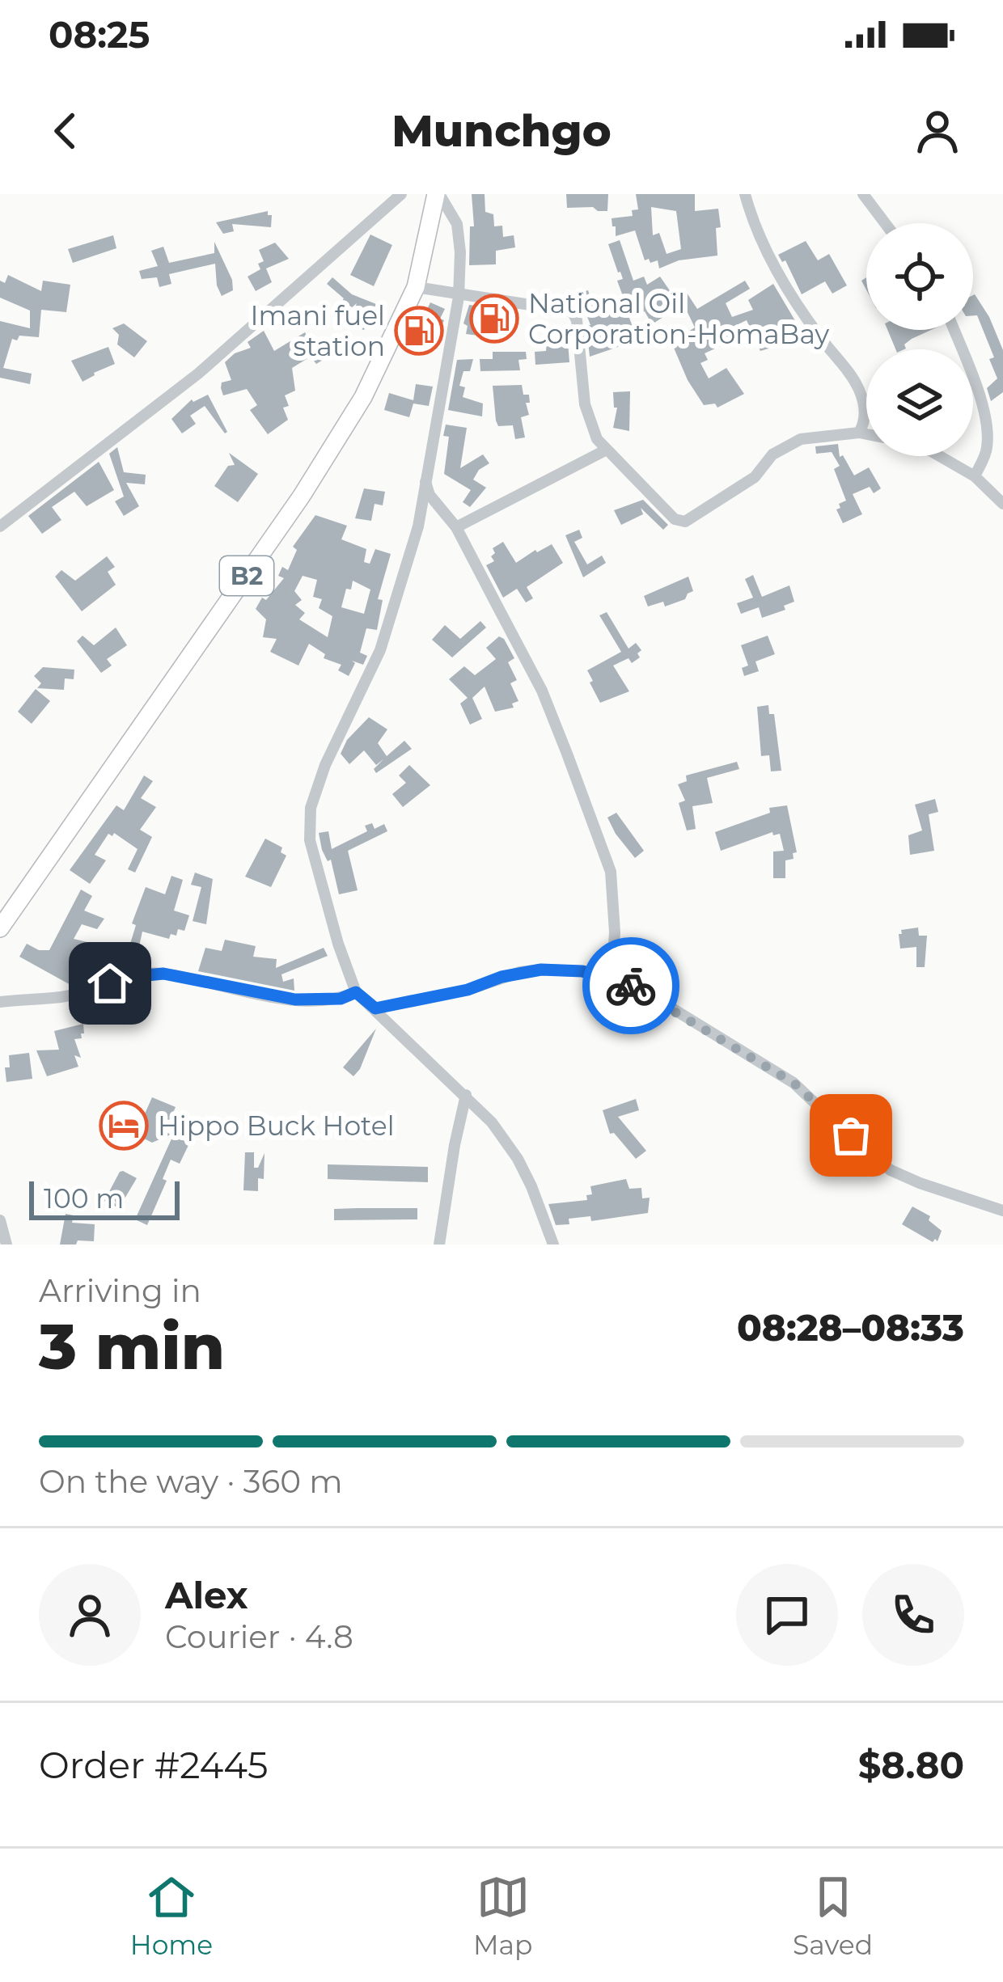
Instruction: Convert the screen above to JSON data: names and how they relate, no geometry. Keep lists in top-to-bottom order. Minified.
{"streets":{"highway":["B2"]},"places":{"fuel station":["National Oil Corporation-HomaBay","Imani fuel station"],"hotel":["Hippo Buck Hotel"]},"scale_bar":"100 m","page":{"status":"08:25","header":"Munchgo","scale":"100 m","heading":["3 min","Arriving in","08:28–08:33"],"panel":["Alex","Courier · 4.8","Order #2445","$8.80"],"bar":"On the way · 360 m","tabs":["Home","Map","Saved"]}}
